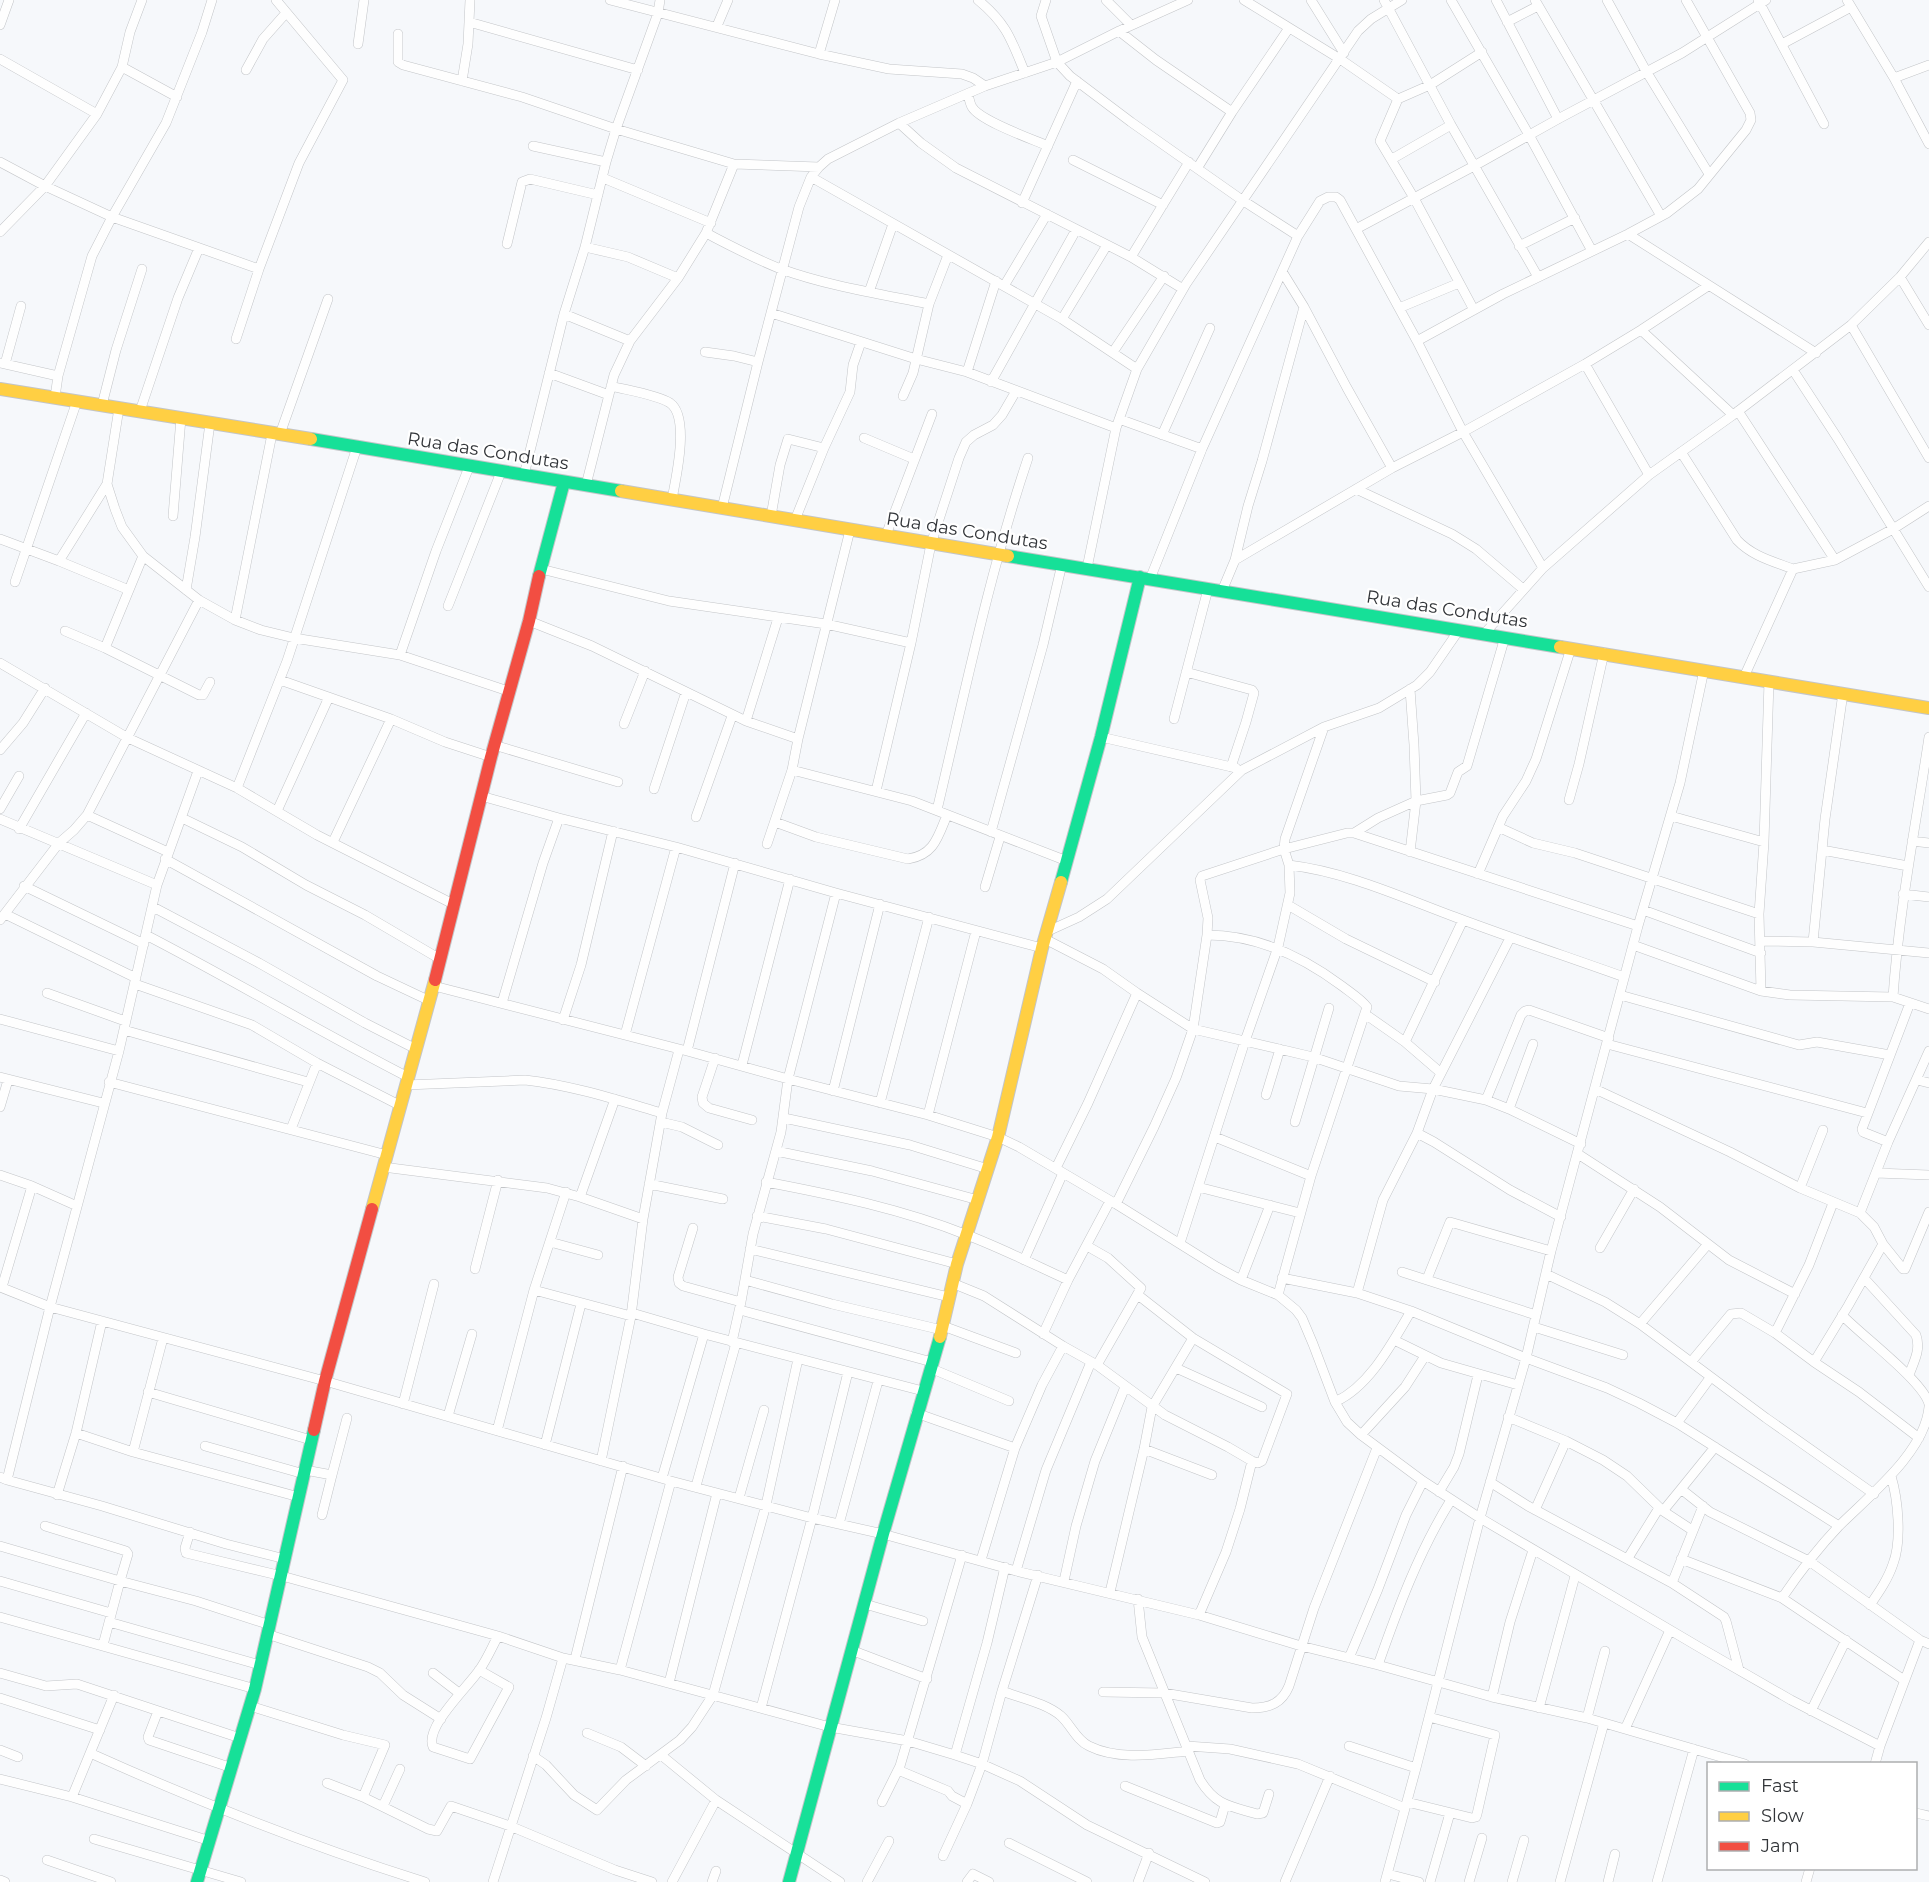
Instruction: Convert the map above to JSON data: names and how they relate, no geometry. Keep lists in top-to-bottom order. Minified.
{"streets":{"street":["Rua das Condutas"]},"legend":["Fast","Slow","Jam"]}
